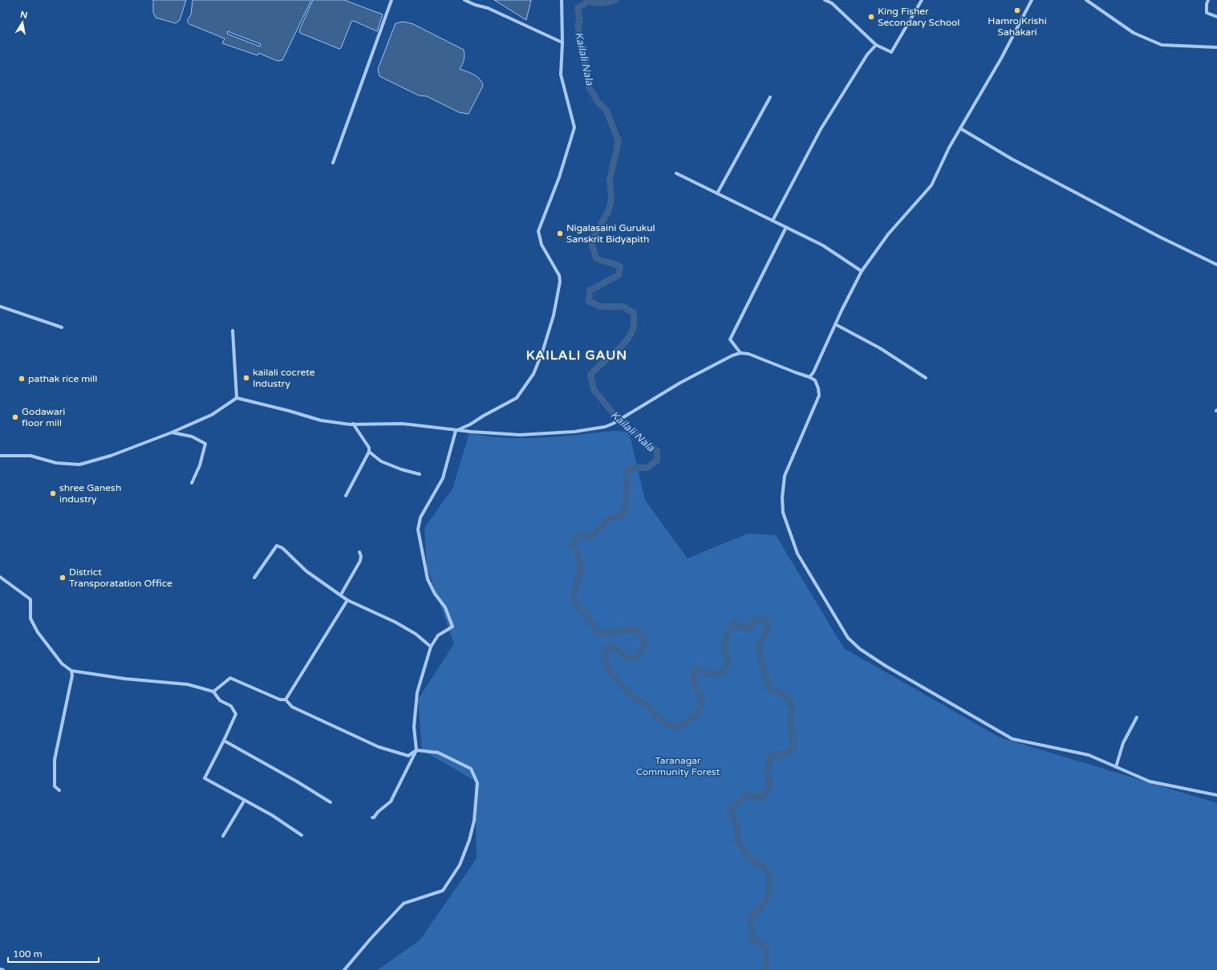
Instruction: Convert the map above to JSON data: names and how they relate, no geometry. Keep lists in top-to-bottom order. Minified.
{"districts":["KAILALI GAUN"],"water":["Kailali Nala"],"parks":["Taranagar Community Forest"],"places":["Hamro Krishi Sahakari","King Fisher Secondary School","Nigalasaini Gurukul Sanskrit Bidyapith","kailali cocrete Industry","pathak rice mill","Godawari floor mill","shree Ganesh industry","District Transporatation Office"],"scale_bar":"100 m","north":"top"}
